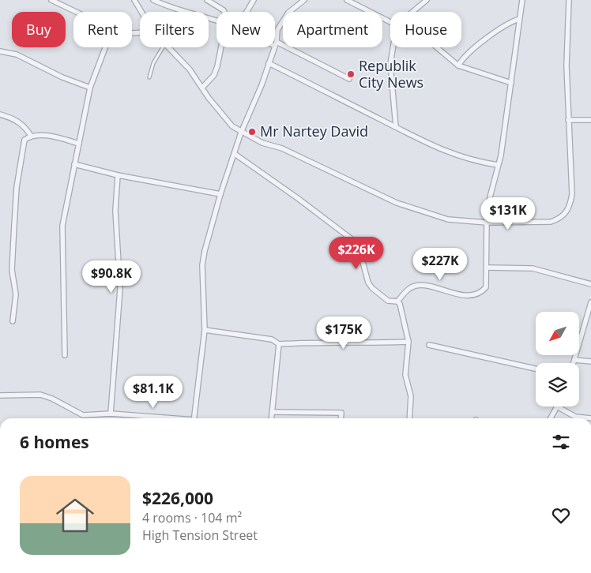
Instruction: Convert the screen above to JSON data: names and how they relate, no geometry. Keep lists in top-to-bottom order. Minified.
{"places":["Republik City News","Mr Nartey David"],"north":"bottom left","page":{"chip":["Buy","Rent","Filters","New","Apartment","House"],"price":["$131K","$226K","$227K","$90.8K","$175K","$81.1K"],"heading":"6 homes","list":[{"name":"$226,000","note":"4 rooms · 104 m² · High Tension Street"}]}}
